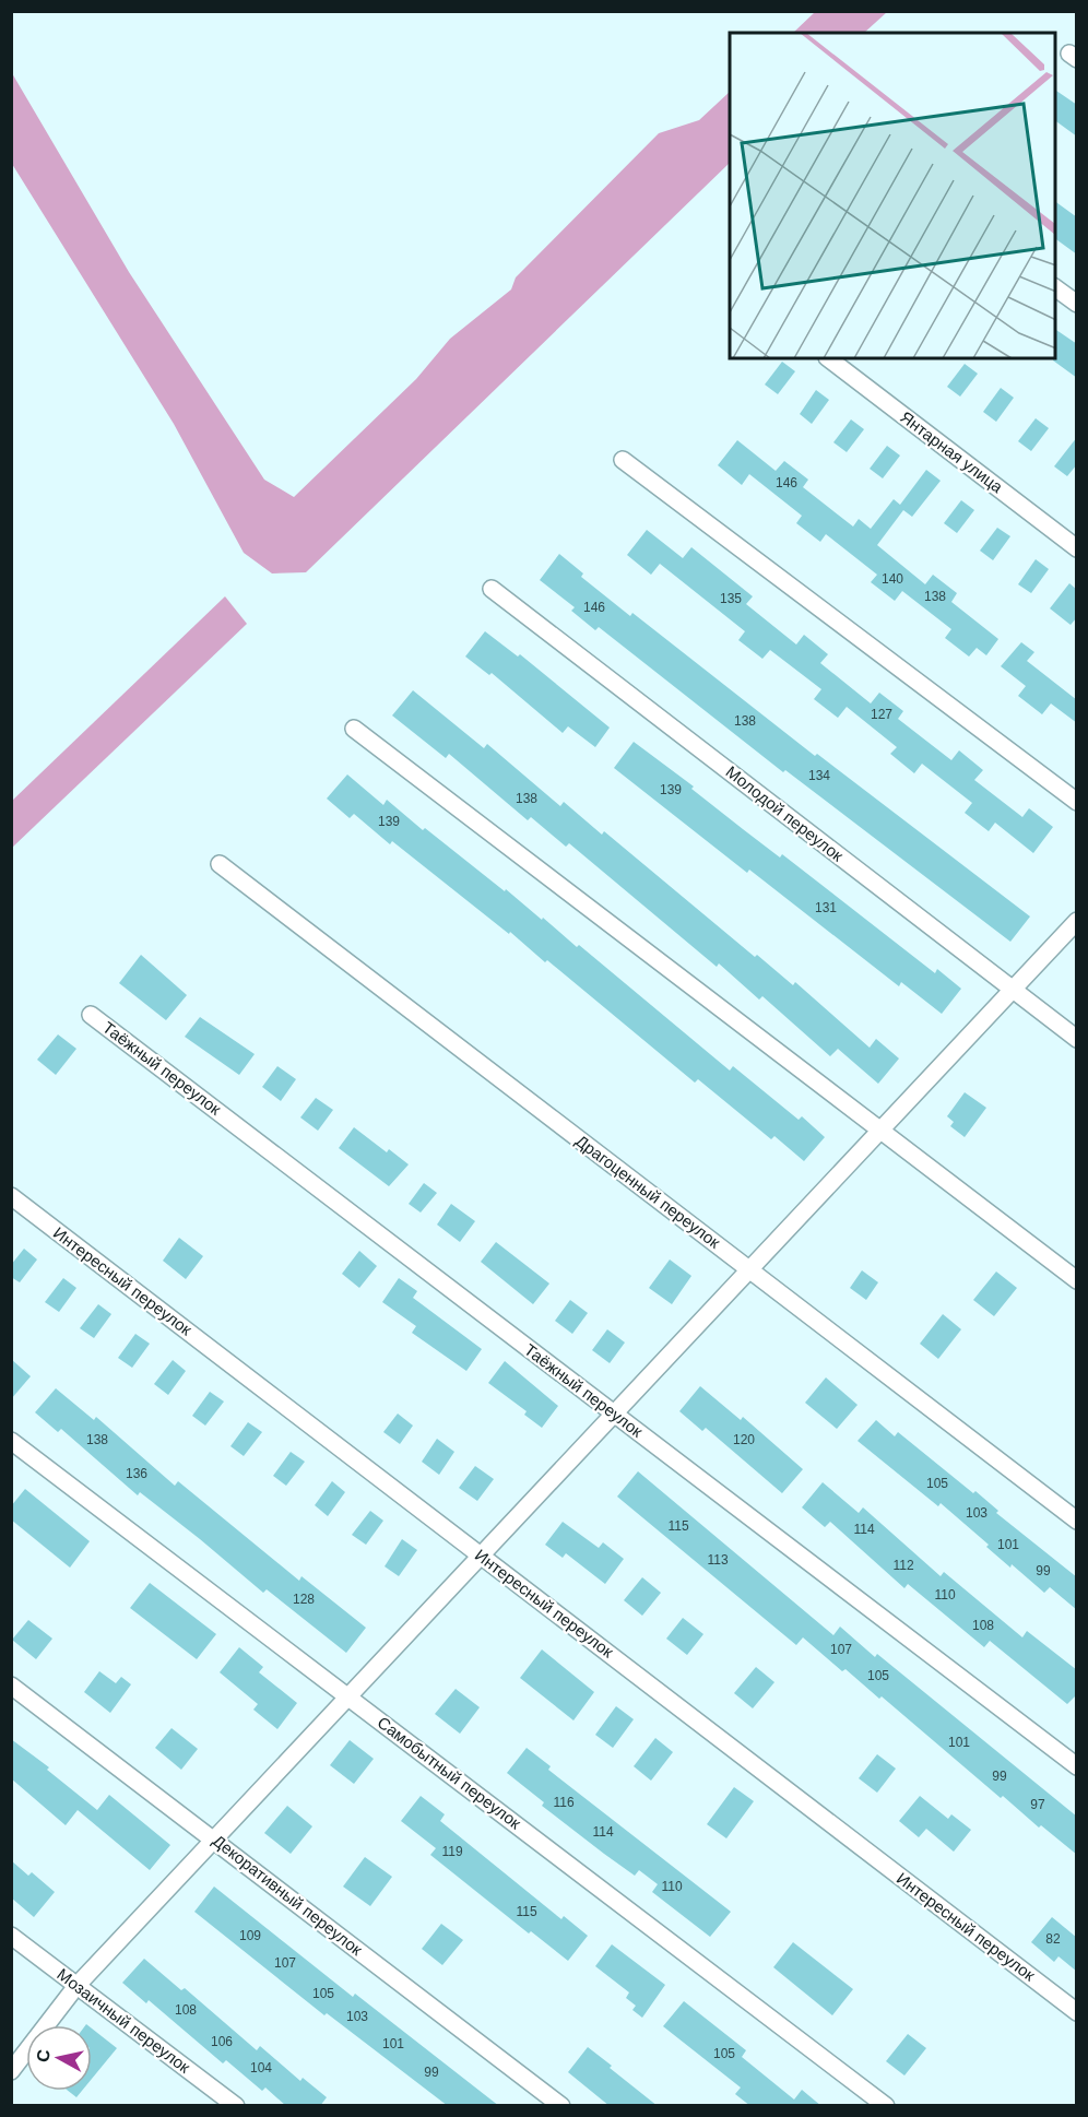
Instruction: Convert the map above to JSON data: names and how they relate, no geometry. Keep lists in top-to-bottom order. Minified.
{"streets":{"street":["Янтарная улица","Молодой переулок","Таёжный переулок","Драгоценный переулок","Интересный переулок","Самобытный переулок","Декоративный переулок","Мозаичный переулок"]},"house_numbers":["146","140","138","135","146","127","138","134","139","138","139","131","138","120","136","105","103","115","114","101","113","112","99","110","128","108","107","105","101","99","116","97","114","119","110","115","109","82","107","105","108","103","106","101","105","104","99"],"north":"left"}
